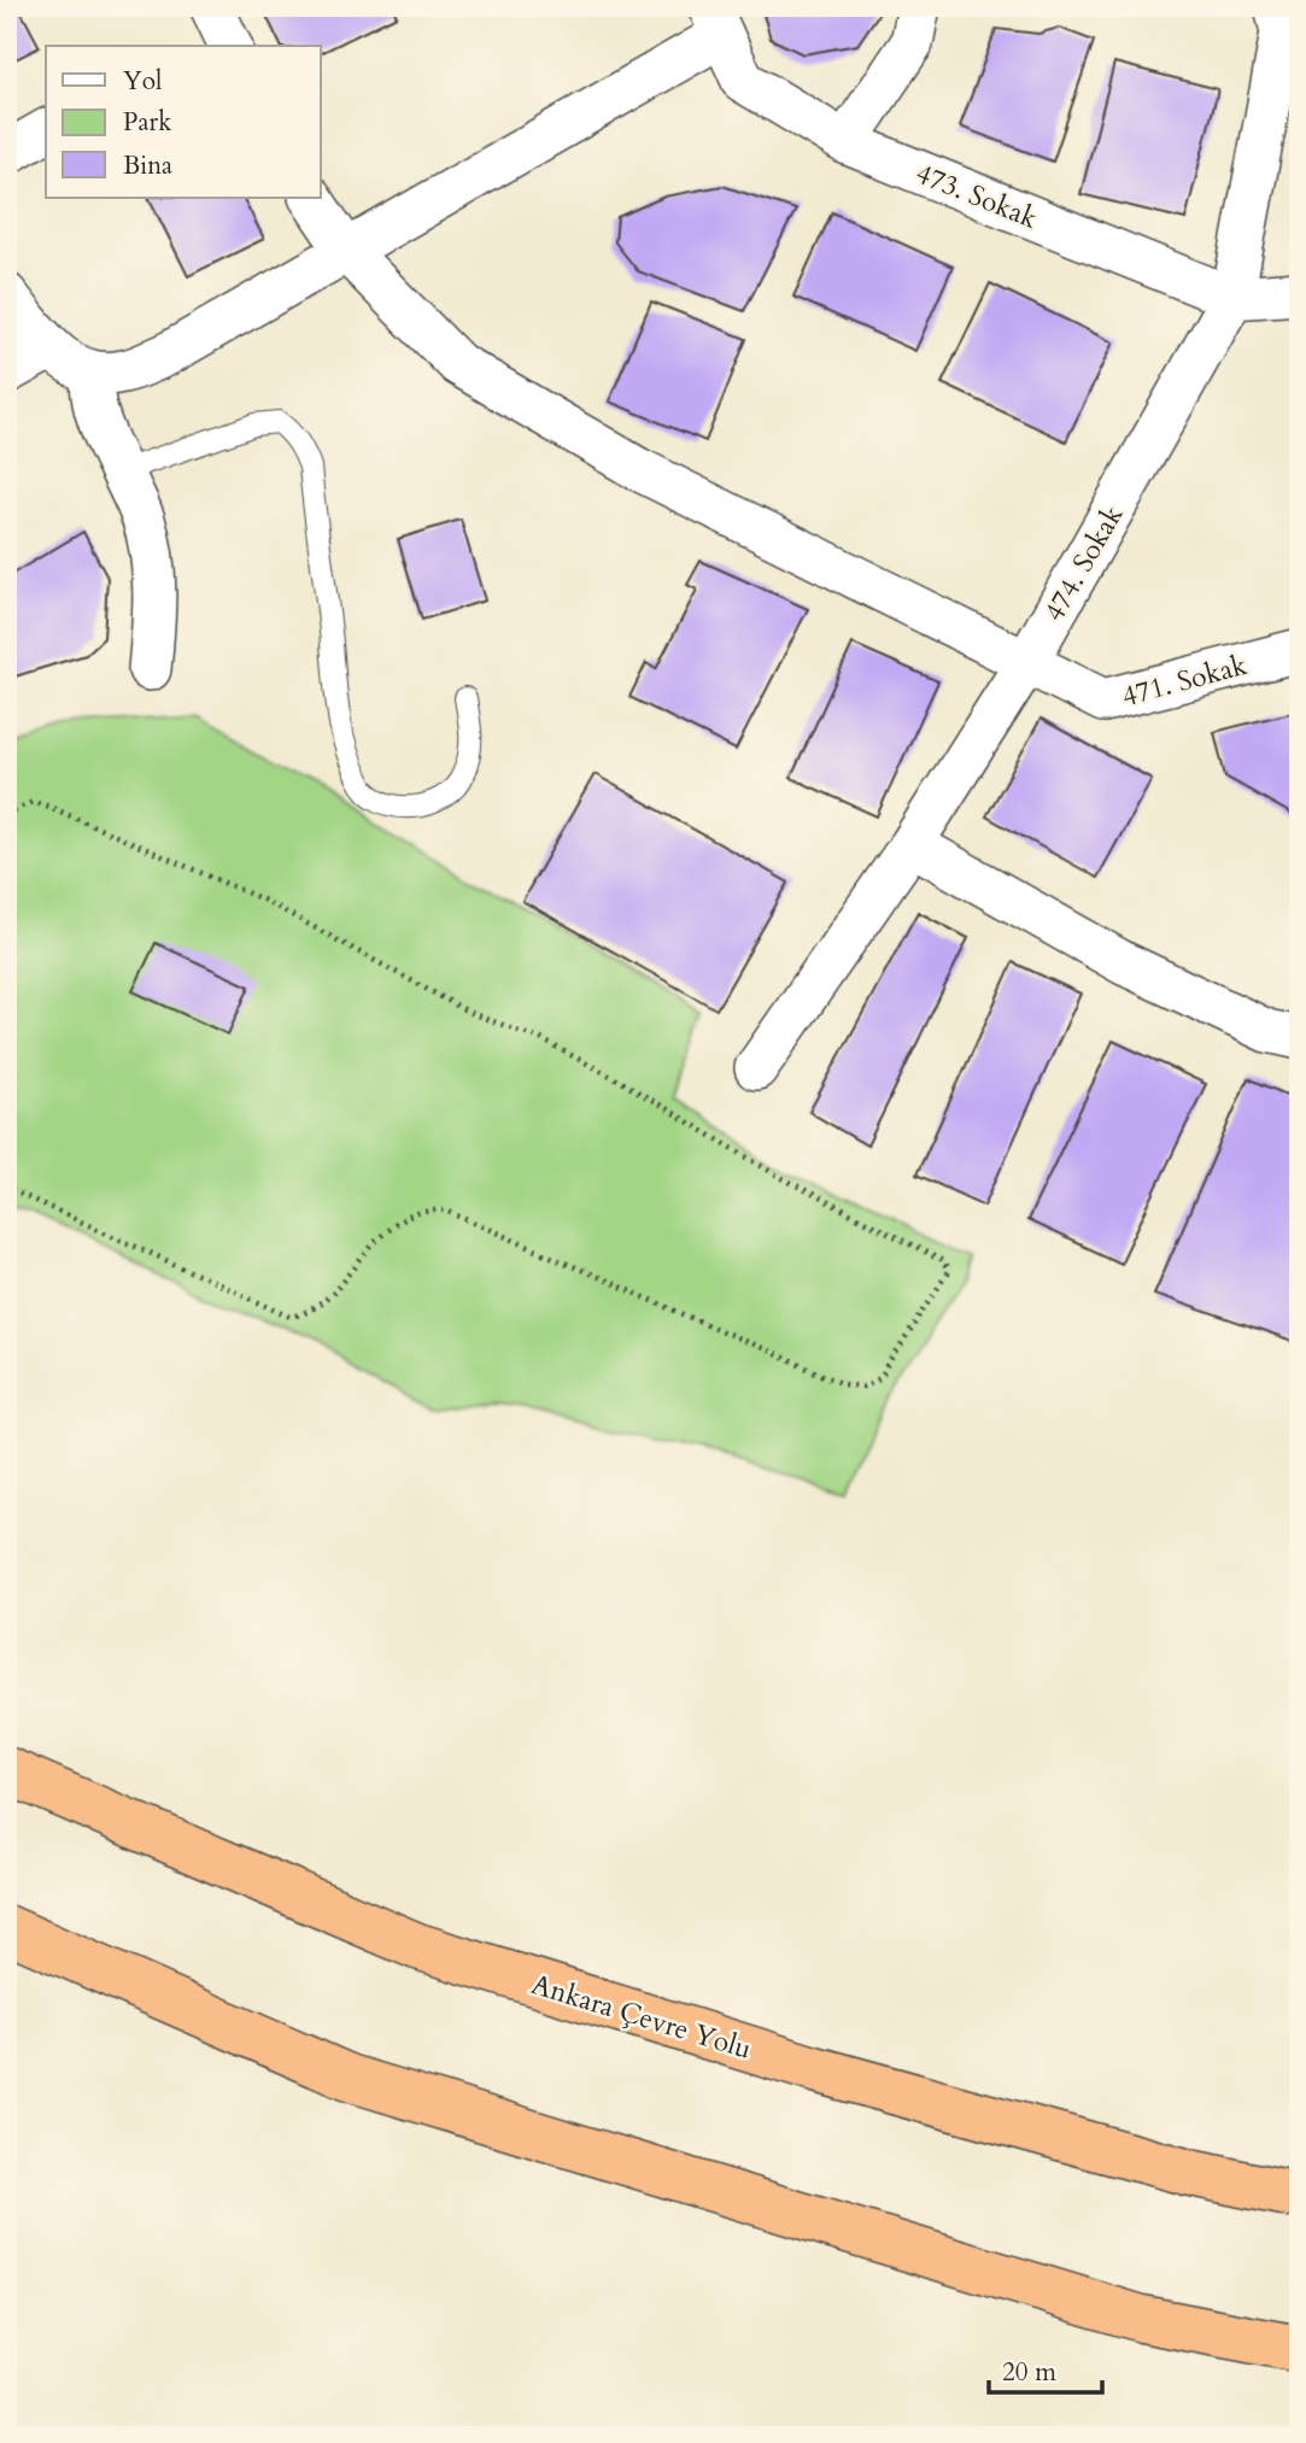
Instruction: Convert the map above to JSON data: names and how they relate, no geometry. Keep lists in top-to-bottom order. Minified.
{"streets":{"highway":["Ankara Çevre Yolu"],"street":["473. Sokak","474. Sokak","471. Sokak"]},"crossings":[["473. Sokak","474. Sokak"],["474. Sokak","471. Sokak"]],"legend":["Yol","Park","Bina"],"scale_bar":"20 m"}
